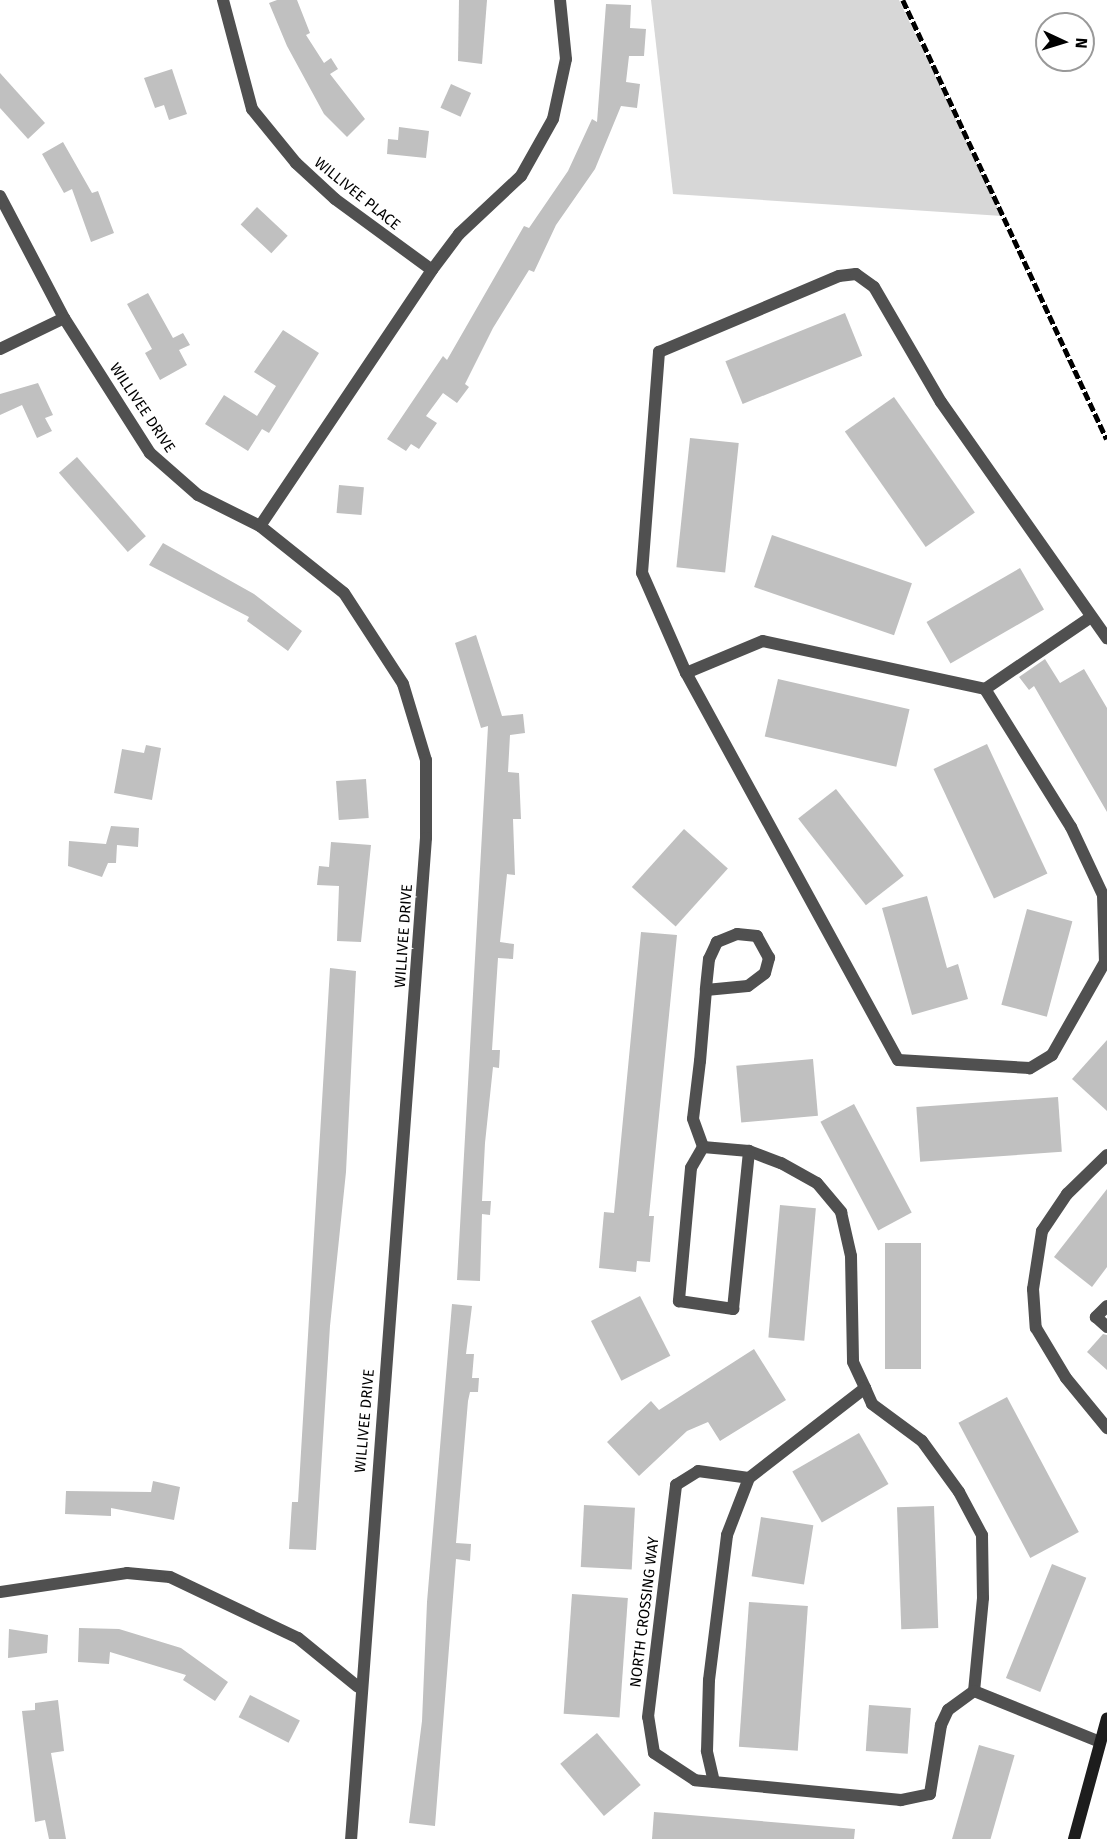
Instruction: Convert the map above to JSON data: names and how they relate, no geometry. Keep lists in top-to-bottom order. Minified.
{"streets":{"street":["WILLIVEE PLACE","WILLIVEE DRIVE","NORTH CROSSING WAY"]},"north":"right"}
